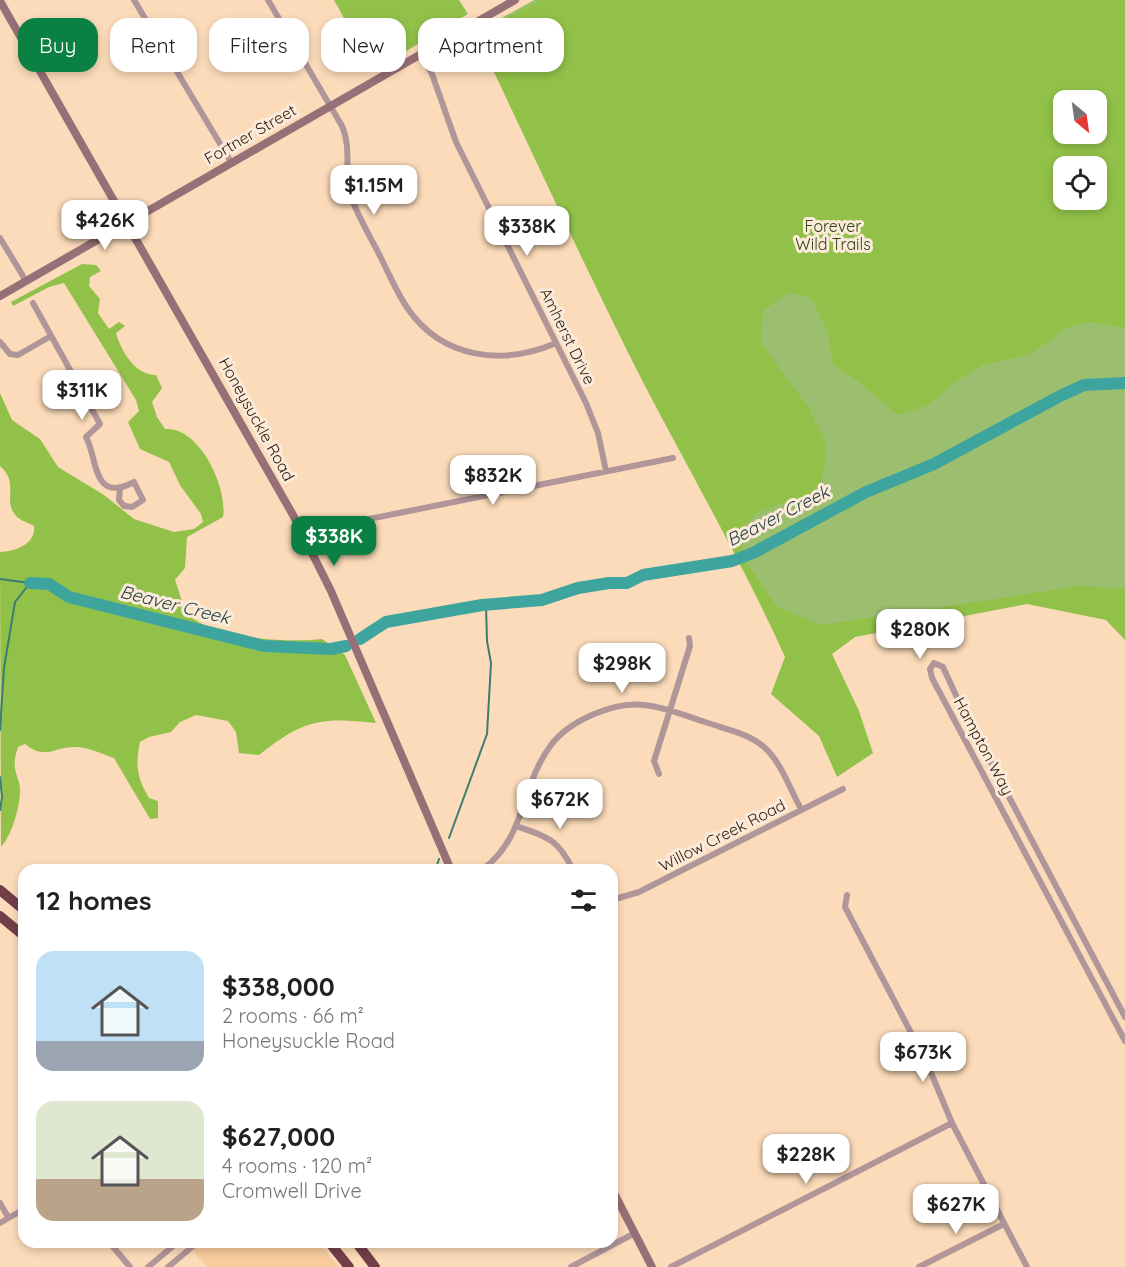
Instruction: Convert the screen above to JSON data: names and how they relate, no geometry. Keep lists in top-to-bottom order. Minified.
{"streets":{"main road":["Fortner Street","Honeysuckle Road"],"street":["Amherst Drive","Hampton Way","Willow Creek Road"]},"crossings":[["Fortner Street","Honeysuckle Road"]],"water":["Beaver Creek"],"parks":["Forever Wild Trails"],"north":"bottom right","page":{"chip":["Buy","Rent","Filters","New","Apartment"],"price":["$1.15M","$426K","$338K","$311K","$832K","$338K","$280K","$298K","$672K","$673K","$228K","$627K"],"heading":"12 homes","list":[{"name":"$338,000","note":"2 rooms · 66 m² · Honeysuckle Road"},{"name":"$627,000","note":"4 rooms · 120 m² · Cromwell Drive"}]}}
